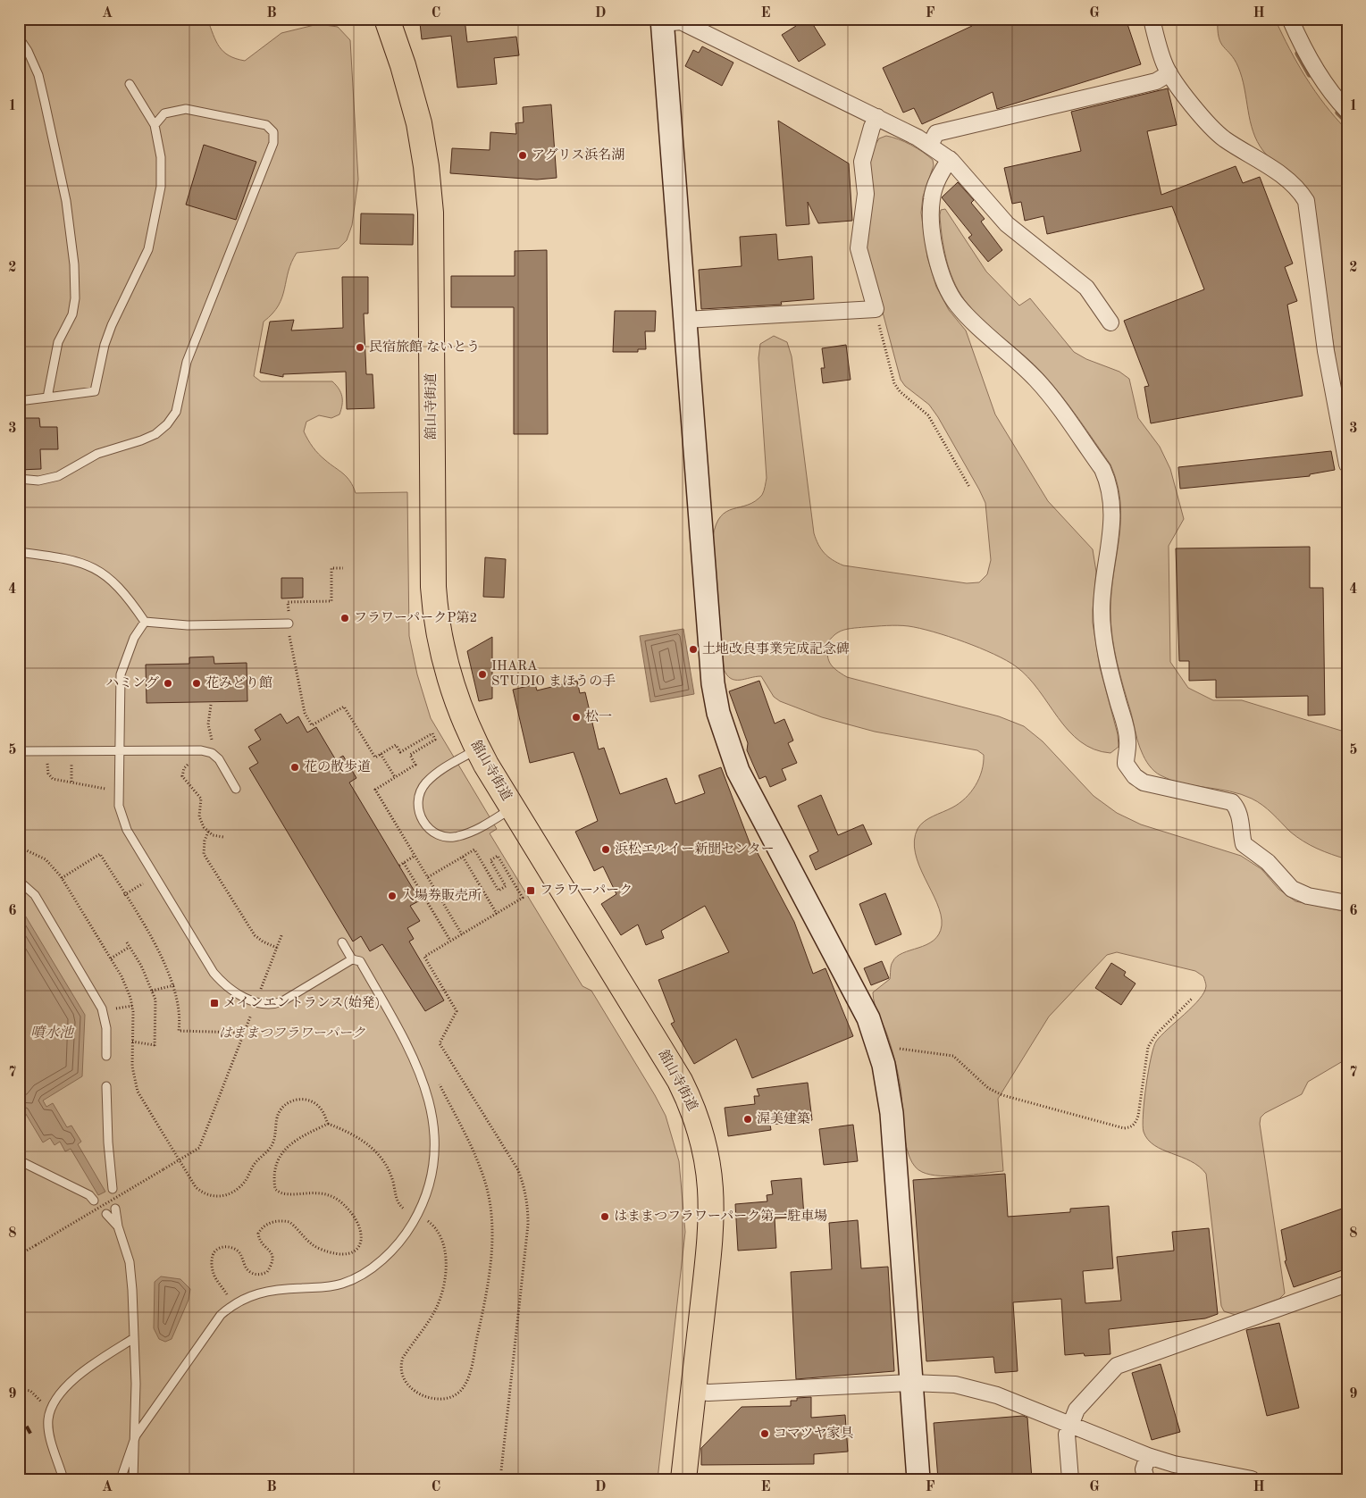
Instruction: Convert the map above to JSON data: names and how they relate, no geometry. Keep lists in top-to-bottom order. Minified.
{"streets":{"main road":["舘山寺街道"]},"water":["噴水池"],"parks":["はままつフラワーパーク"],"places":{"other":["アグリス浜名湖","民宿旅館 ないとう","フラワーパークP第2","土地改良事業完成記念碑","IHARA STUDIO まほうの手","ハミング","花みどり館","松一","花の散歩道","浜松エルイー新聞センター","入場券販売所","渥美建築","はままつフラワーパーク第一駐車場","コマツヤ家具"],"transit":["フラワーパーク","メインエントランス(始発)"]},"grid":{"columns":["A","B","C","D","E","F","G","H"],"rows":["1","2","3","4","5","6","7","8","9"]}}
